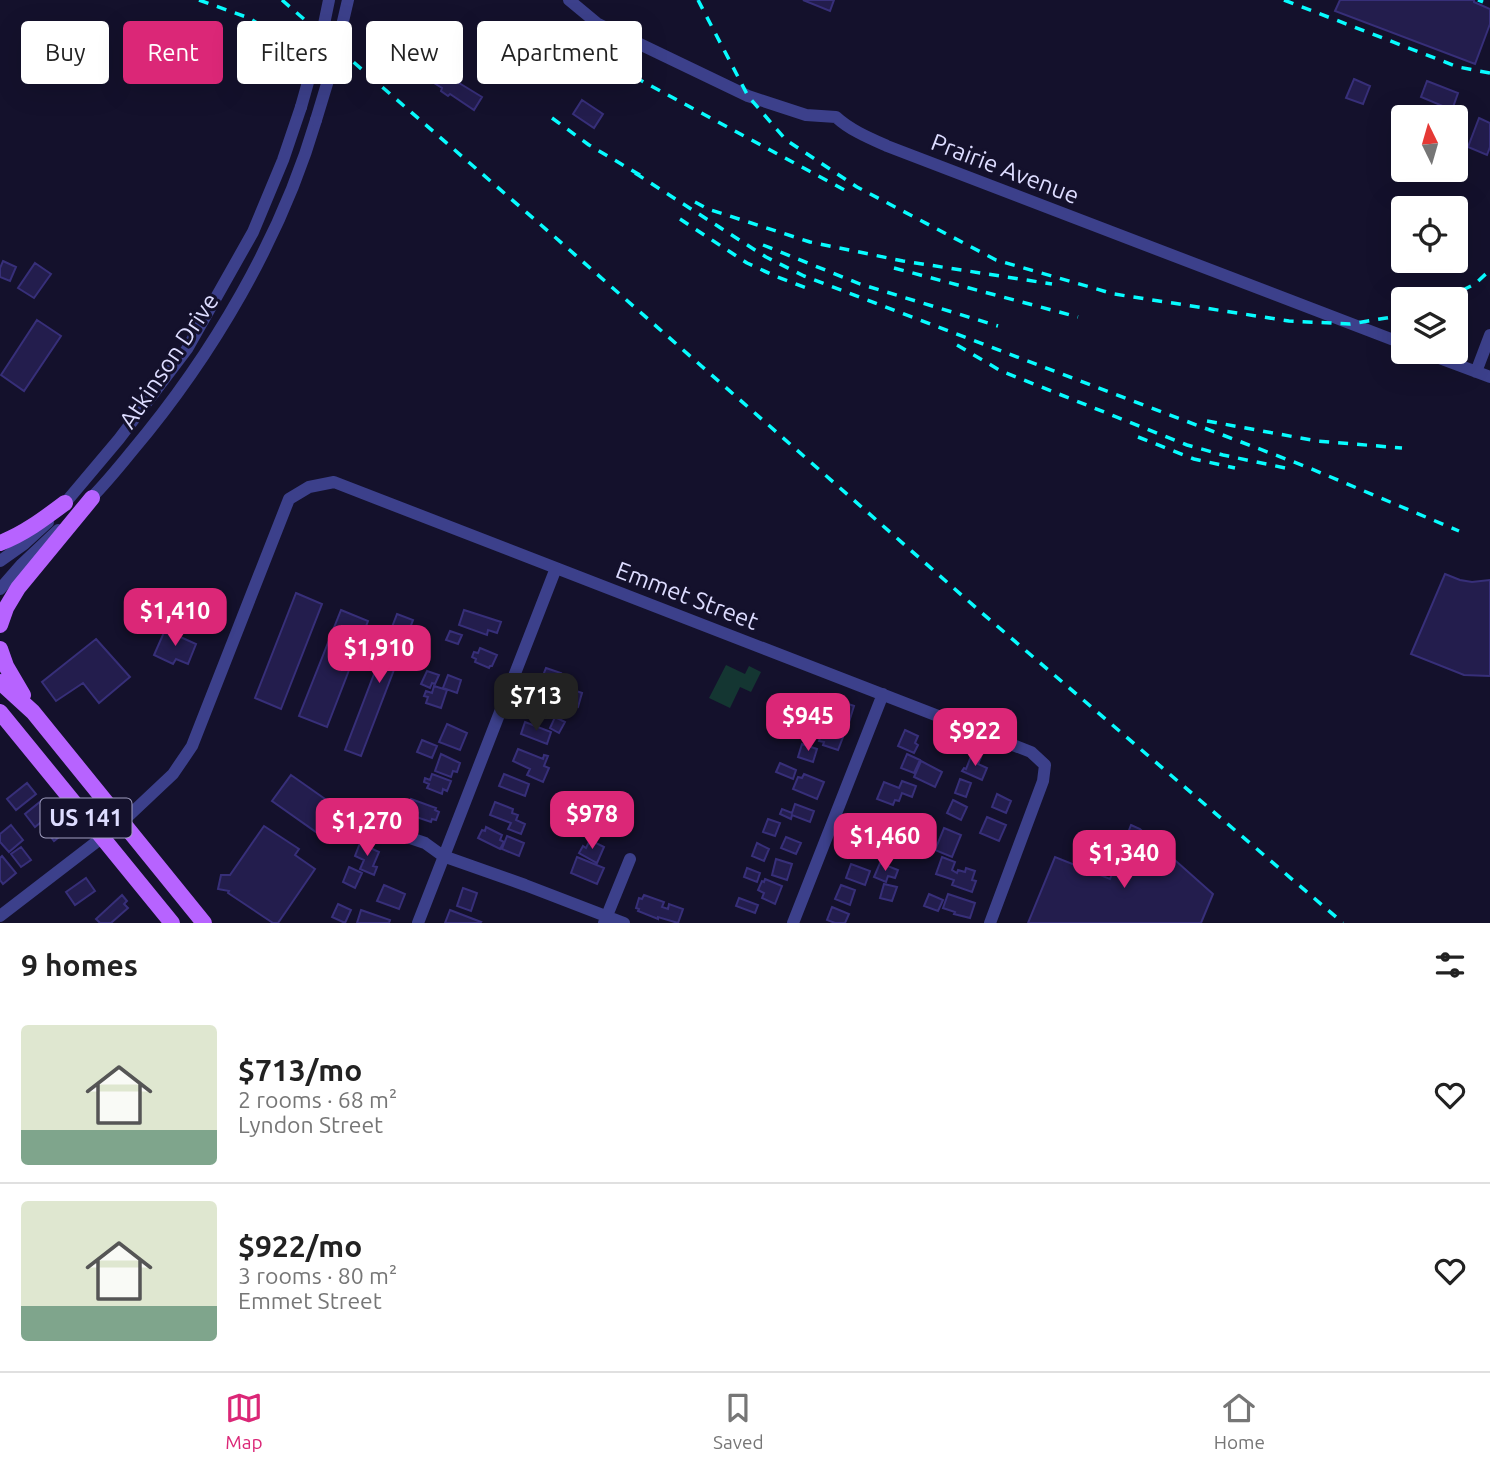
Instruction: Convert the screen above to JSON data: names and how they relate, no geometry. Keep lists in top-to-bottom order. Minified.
{"streets":{"main road":["US 141"],"street":["Prairie Avenue","Atkinson Drive","Emmet Street"]},"crossings":[["Emmet Street","US 141"]],"north":"top","page":{"chip":["Buy","Rent","Filters","New","Apartment"],"price":["$1,410","$1,910","$713","$945","$922","$978","$1,270","$1,460","$1,340"],"heading":"9 homes","list":[{"name":"$713/mo","note":"2 rooms · 68 m² · Lyndon Street"},{"name":"$922/mo","note":"3 rooms · 80 m² · Emmet Street"}],"tabs":["Map","Saved","Home"]}}
